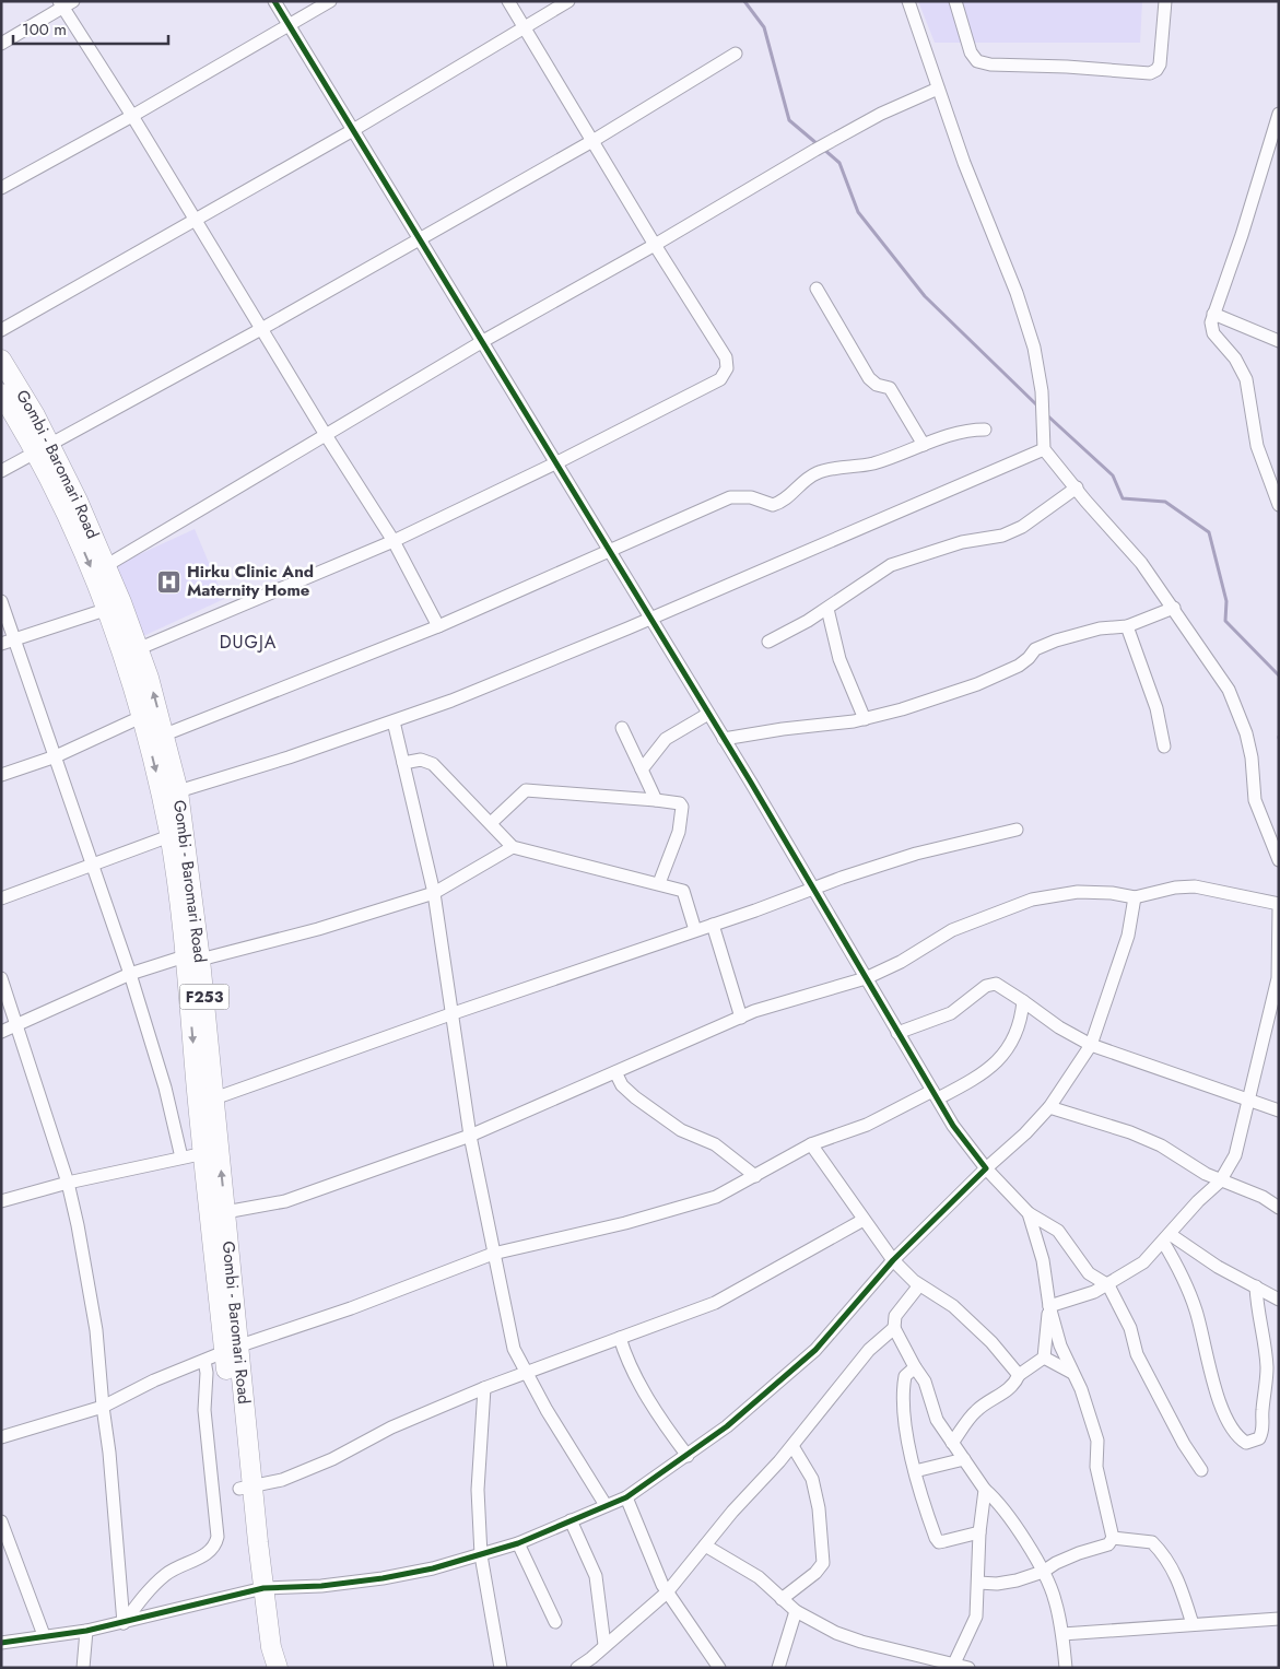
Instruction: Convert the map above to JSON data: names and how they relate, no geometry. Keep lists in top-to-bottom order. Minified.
{"streets":{"main road":["Gombi - Baromari Road","F253"]},"districts":["DUGJA"],"places":{"hospital":["Hirku Clinic And Maternity Home"]},"scale_bar":"100 m"}
